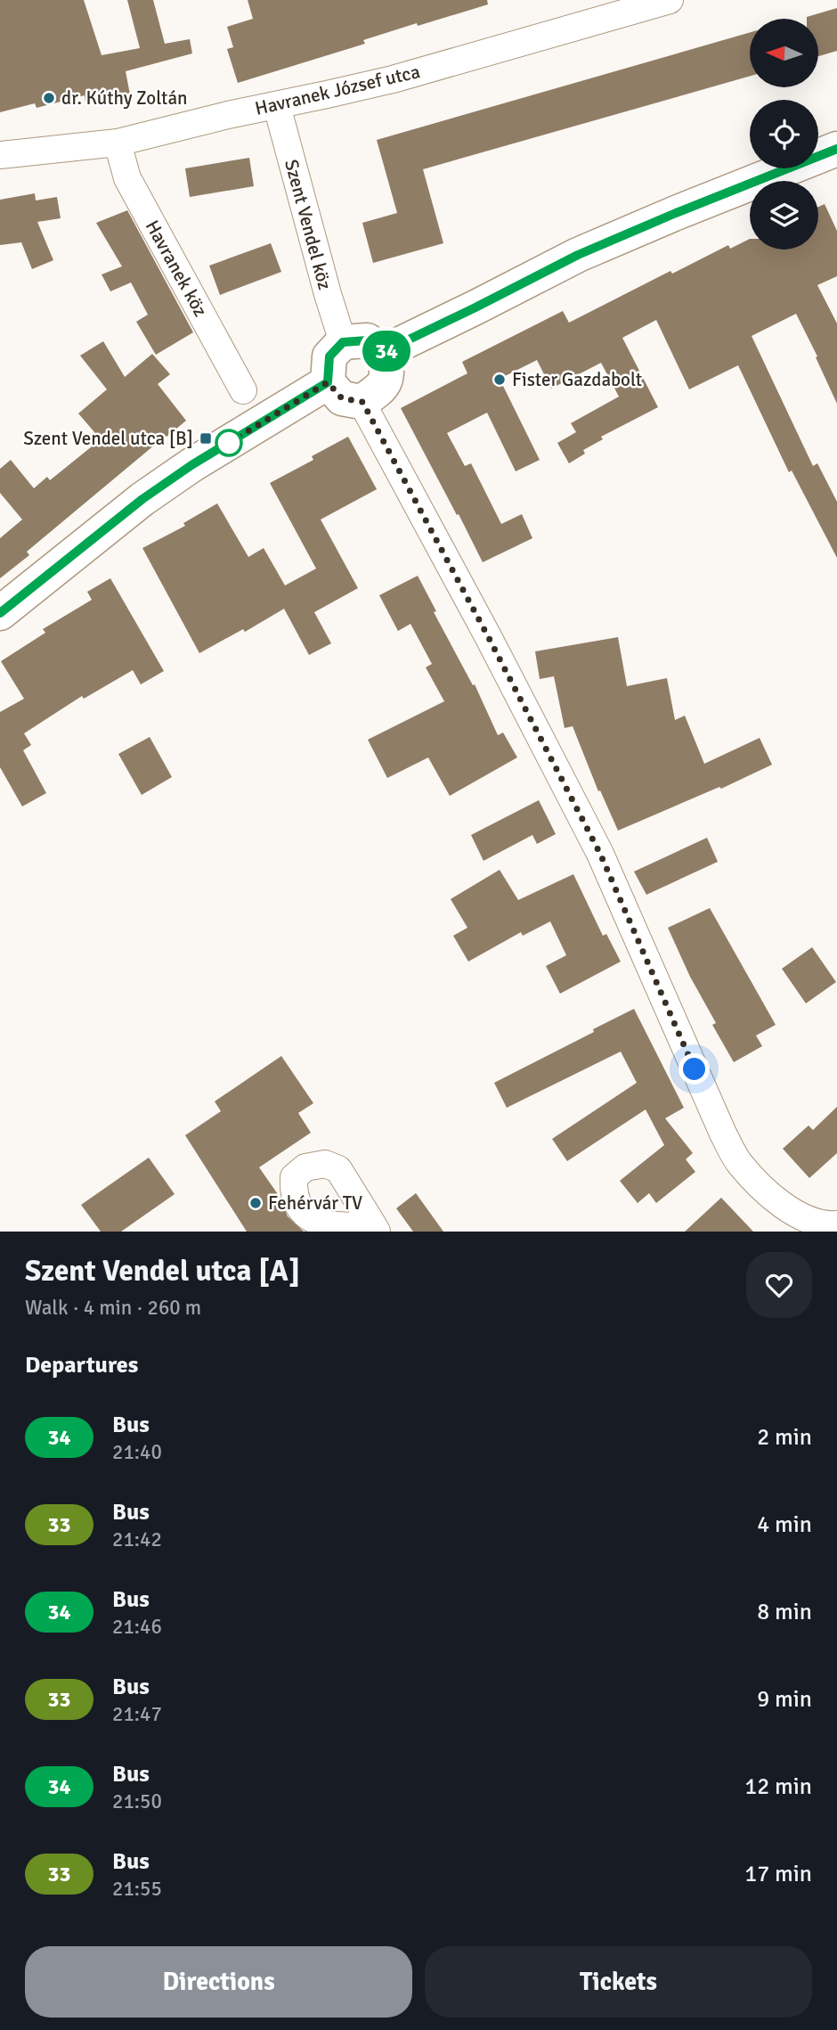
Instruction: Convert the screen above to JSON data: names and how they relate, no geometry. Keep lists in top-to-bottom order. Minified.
{"streets":{"street":["Havranek József utca","Szent Vendel köz","Havranek köz"]},"crossings":[["Havranek József utca","Szent Vendel köz"],["Havranek József utca","Havranek köz"]],"places":{"other":["dr. Kúthy Zoltán","Fister Gazdabolt","Fehérvár TV"],"transit":["Szent Vendel utca [B]"]},"lines":["bus line 34"],"north":"left","page":{"on_map":"34","heading":[["Szent Vendel utca [A]","Walk · 4 min · 260 m"],"Departures"],"list":[{"mark":"34","name":"Bus","note":"21:40","value":"2 min"},{"mark":"33","name":"Bus","note":"21:42","value":"4 min"},{"mark":"34","name":"Bus","note":"21:46","value":"8 min"},{"mark":"33","name":"Bus","note":"21:47","value":"9 min"},{"mark":"34","name":"Bus","note":"21:50","value":"12 min"},{"mark":"33","name":"Bus","note":"21:55","value":"17 min"}],"buttons":["Directions","Tickets"]}}
